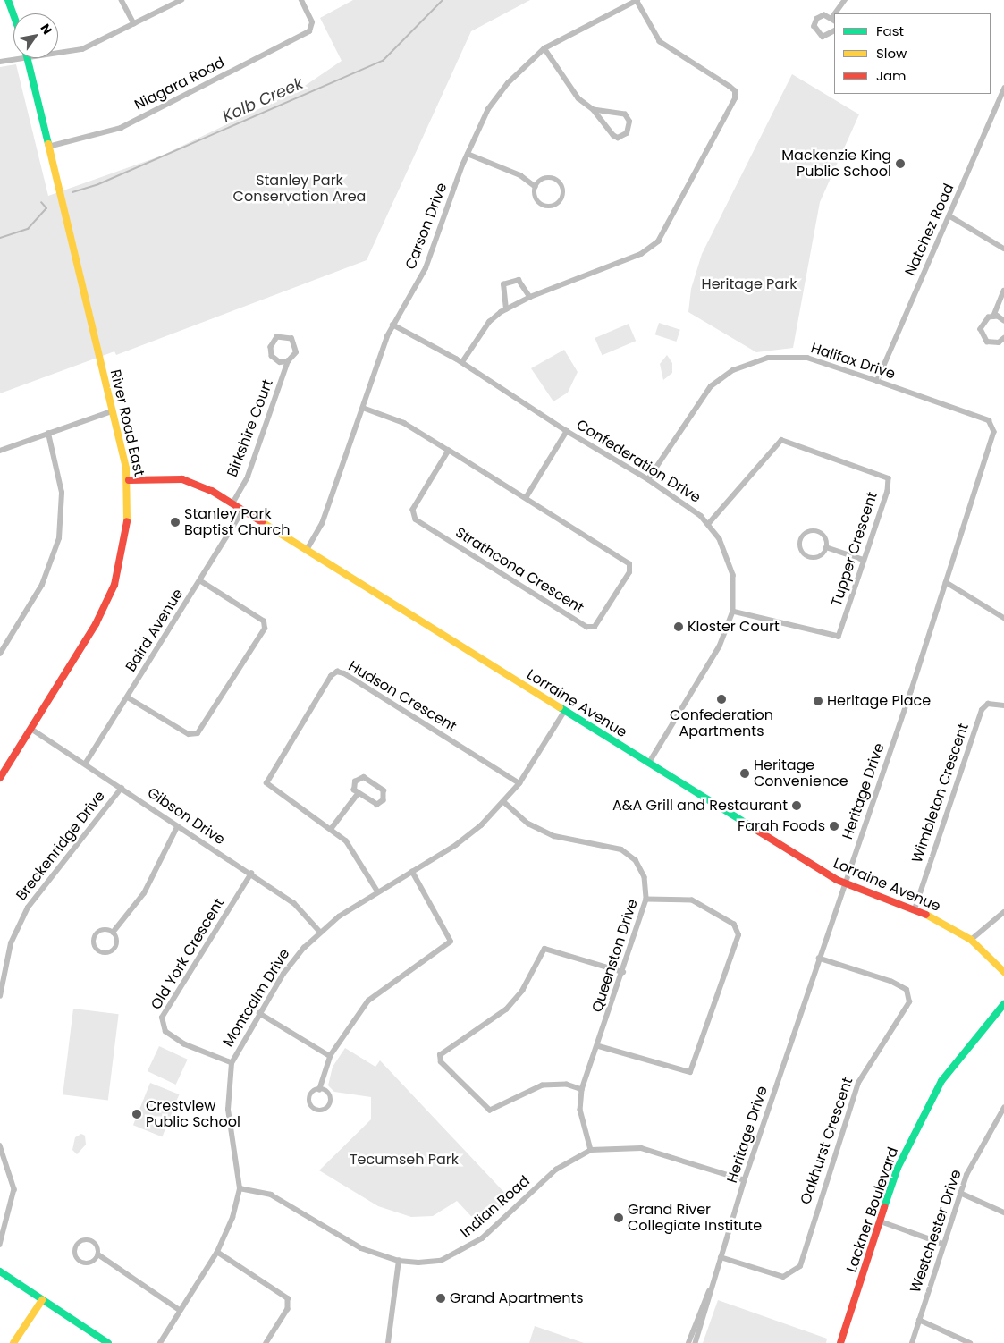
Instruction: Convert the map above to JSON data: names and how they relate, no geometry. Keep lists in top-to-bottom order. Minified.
{"streets":{"street":["Niagara Road","Carson Drive","Natchez Road","Halifax Drive","River Road East","Birkshire Court","Confederation Drive","Tupper Crescent","Strathcona Crescent","Baird Avenue","Hudson Crescent","Lorraine Avenue","Heritage Drive","Wimbleton Crescent","Gibson Drive","Breckenridge Drive","Old York Crescent","Queenston Drive","Montcalm Drive","Oakhurst Crescent","Indian Road","Lackner Boulevard","Westchester Drive"]},"crossings":[["Niagara Road","River Road East"],["Carson Drive","Confederation Drive"],["Carson Drive","Strathcona Crescent"],["Carson Drive","Lorraine Avenue"],["Natchez Road","Halifax Drive"],["Halifax Drive","Confederation Drive"],["Halifax Drive","Heritage Drive"],["River Road East","Lorraine Avenue"],["River Road East","Gibson Drive"],["Birkshire Court","Lorraine Avenue"],["Confederation Drive","Tupper Crescent"],["Confederation Drive","Lorraine Avenue"],["Baird Avenue","Lorraine Avenue"],["Baird Avenue","Gibson Drive"],["Hudson Crescent","Montcalm Drive"],["Lorraine Avenue","Heritage Drive"],["Lorraine Avenue","Wimbleton Crescent"],["Lorraine Avenue","Montcalm Drive"],["Heritage Drive","Oakhurst Crescent"],["Heritage Drive","Indian Road"],["Gibson Drive","Breckenridge Drive"],["Gibson Drive","Old York Crescent"],["Gibson Drive","Montcalm Drive"],["Old York Crescent","Montcalm Drive"],["Queenston Drive","Montcalm Drive"],["Queenston Drive","Indian Road"],["Montcalm Drive","Indian Road"]],"water":["Kolb Creek"],"parks":["Stanley Park Conservation Area","Heritage Park","Tecumseh Park"],"places":["Mackenzie King Public School","Stanley Park Baptist Church","Kloster Court","Confederation Apartments","Heritage Place","Heritage Convenience","A&A Grill and Restaurant","Farah Foods","Crestview Public School","Grand River Collegiate Institute","Grand Apartments"],"legend":["Fast","Slow","Jam"],"north":"top right"}
